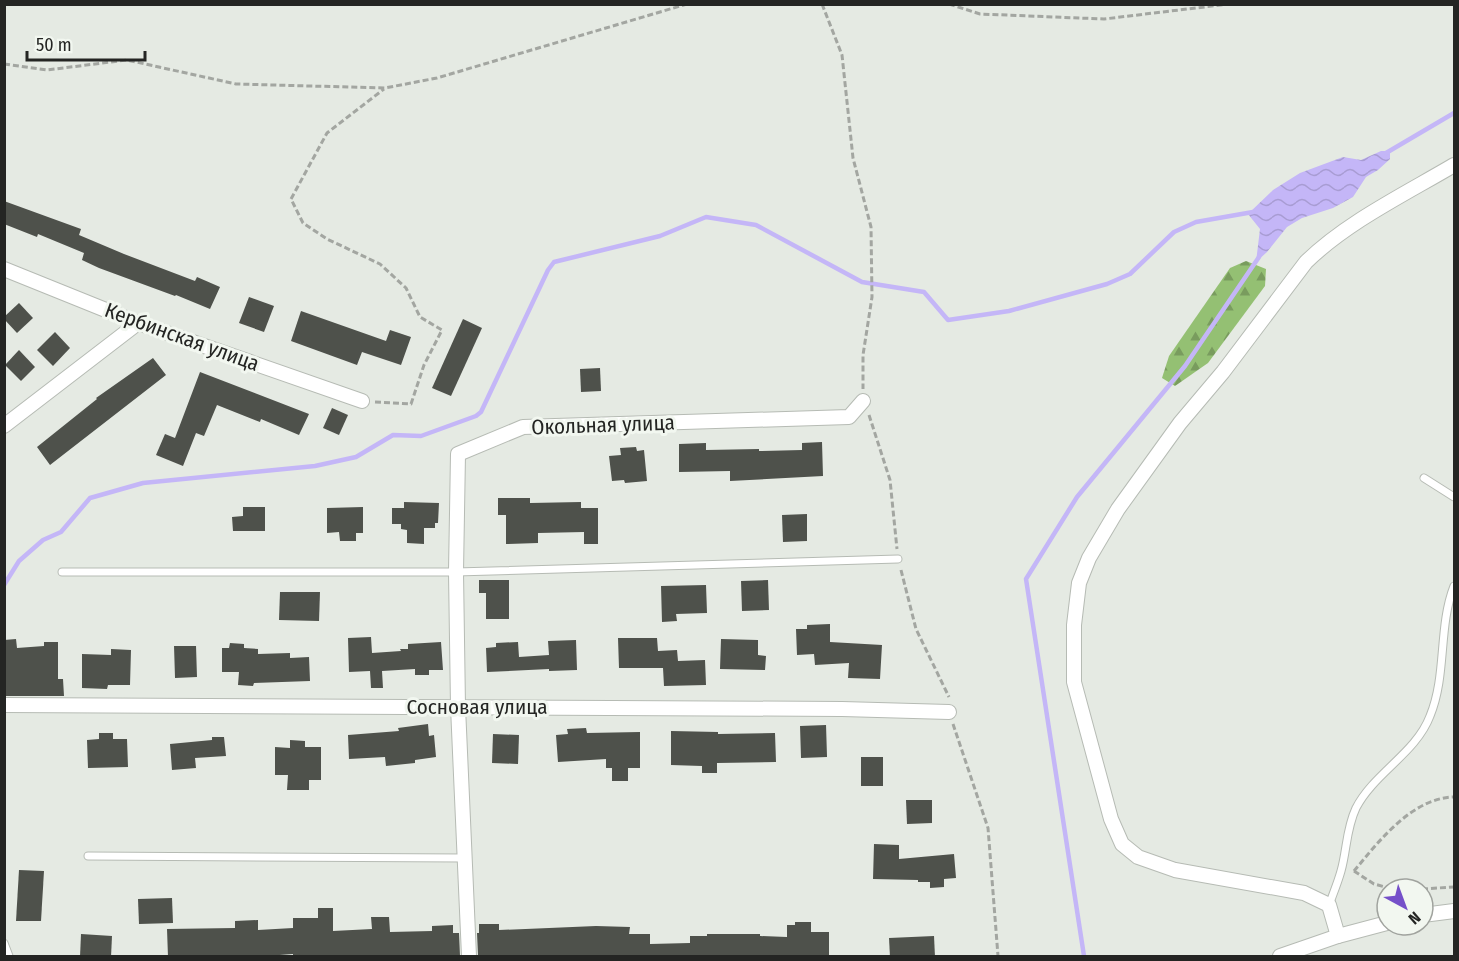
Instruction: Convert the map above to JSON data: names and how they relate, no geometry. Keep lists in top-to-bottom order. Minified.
{"streets":{"street":["Кербинская улица","Окольная улица","Сосновая улица"]},"scale_bar":"50 m","north":"bottom right"}
